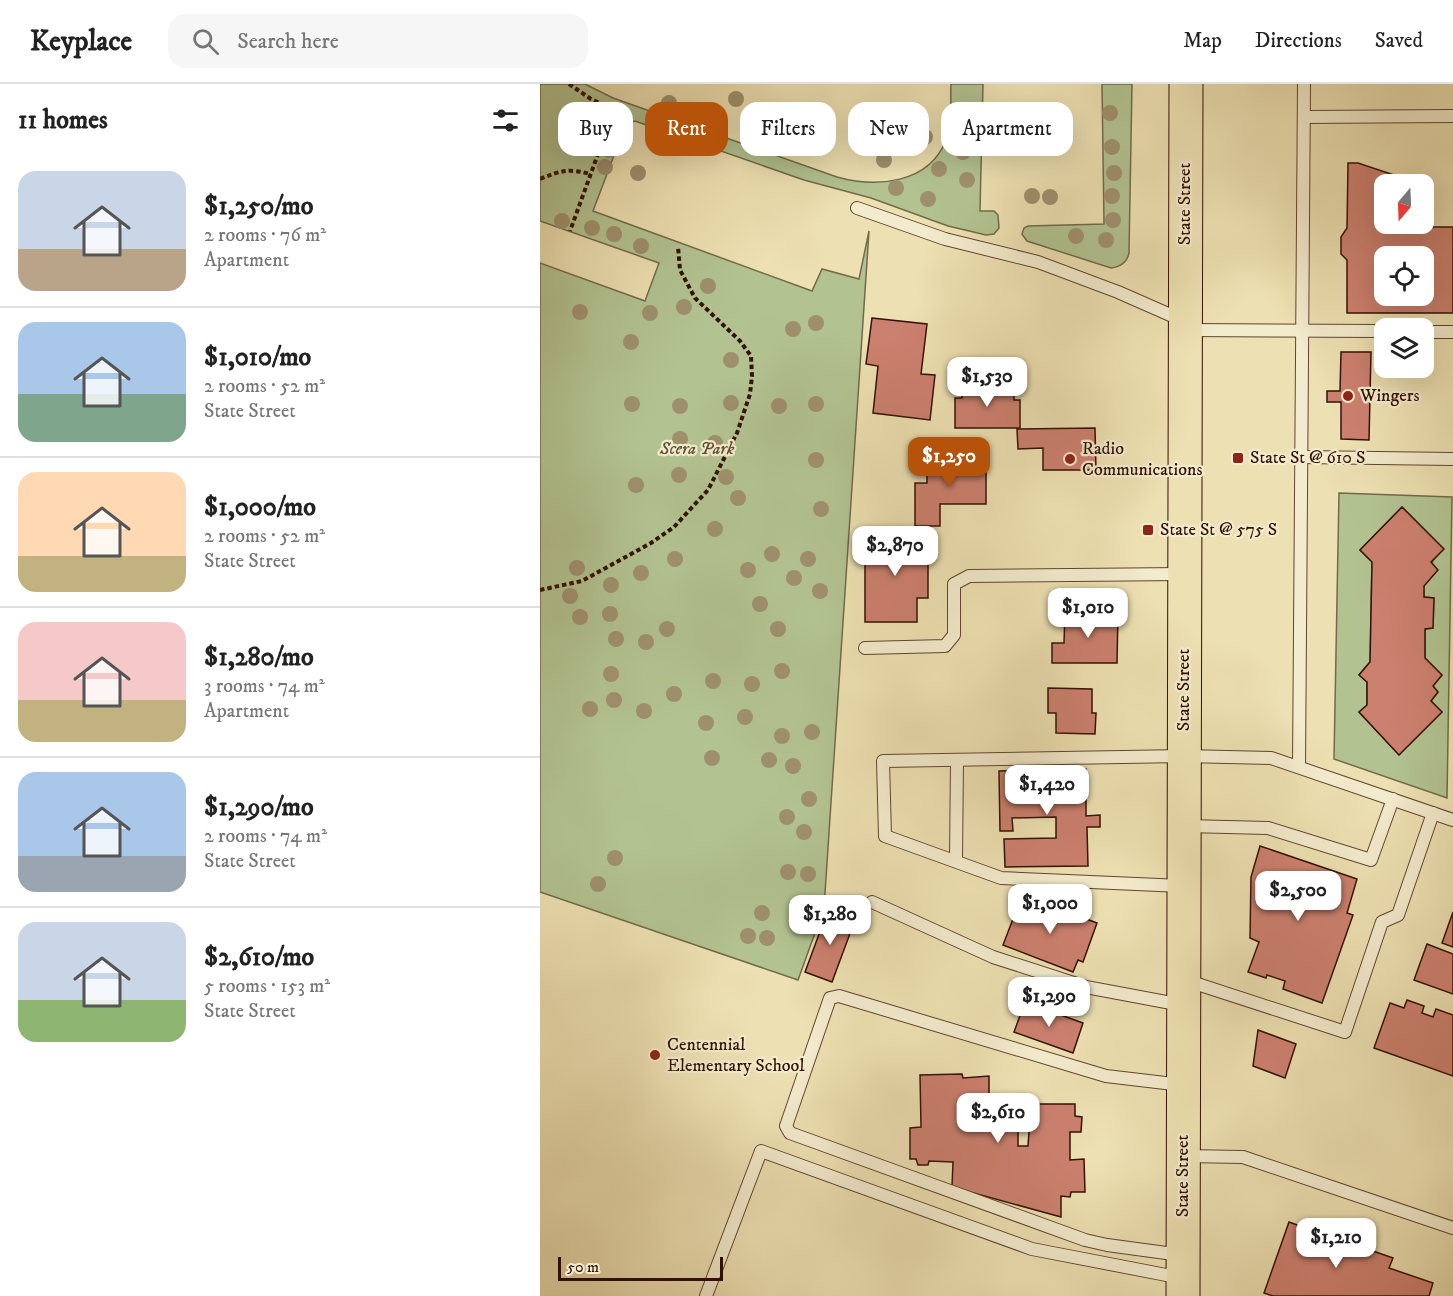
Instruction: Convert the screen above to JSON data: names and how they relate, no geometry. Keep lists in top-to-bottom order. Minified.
{"streets":{"main road":["State Street"]},"parks":["Scera Park"],"places":{"other":["Wingers","Radio Communications","Centennial Elementary School"],"transit":["State St @ 610 S","State St @ 575 S"]},"scale_bar":"50 m","north":"bottom","page":{"header":"Keyplace","search":"Search here","nav":["Map","Directions","Saved"],"heading":"11 homes","chip":["Buy","Rent","Filters","New","Apartment"],"list":[{"name":"$1,250/mo","note":"2 rooms · 76 m² · Apartment"},{"name":"$1,010/mo","note":"2 rooms · 52 m² · State Street"},{"name":"$1,000/mo","note":"2 rooms · 52 m² · State Street"},{"name":"$1,280/mo","note":"3 rooms · 74 m² · Apartment"},{"name":"$1,290/mo","note":"2 rooms · 74 m² · State Street"},{"name":"$2,610/mo","note":"5 rooms · 153 m² · State Street"}],"price":["$1,530","$1,250","$2,870","$1,010","$1,420","$2,500","$1,000","$1,280","$1,290","$2,610","$1,210"],"scale":"50 m"}}
